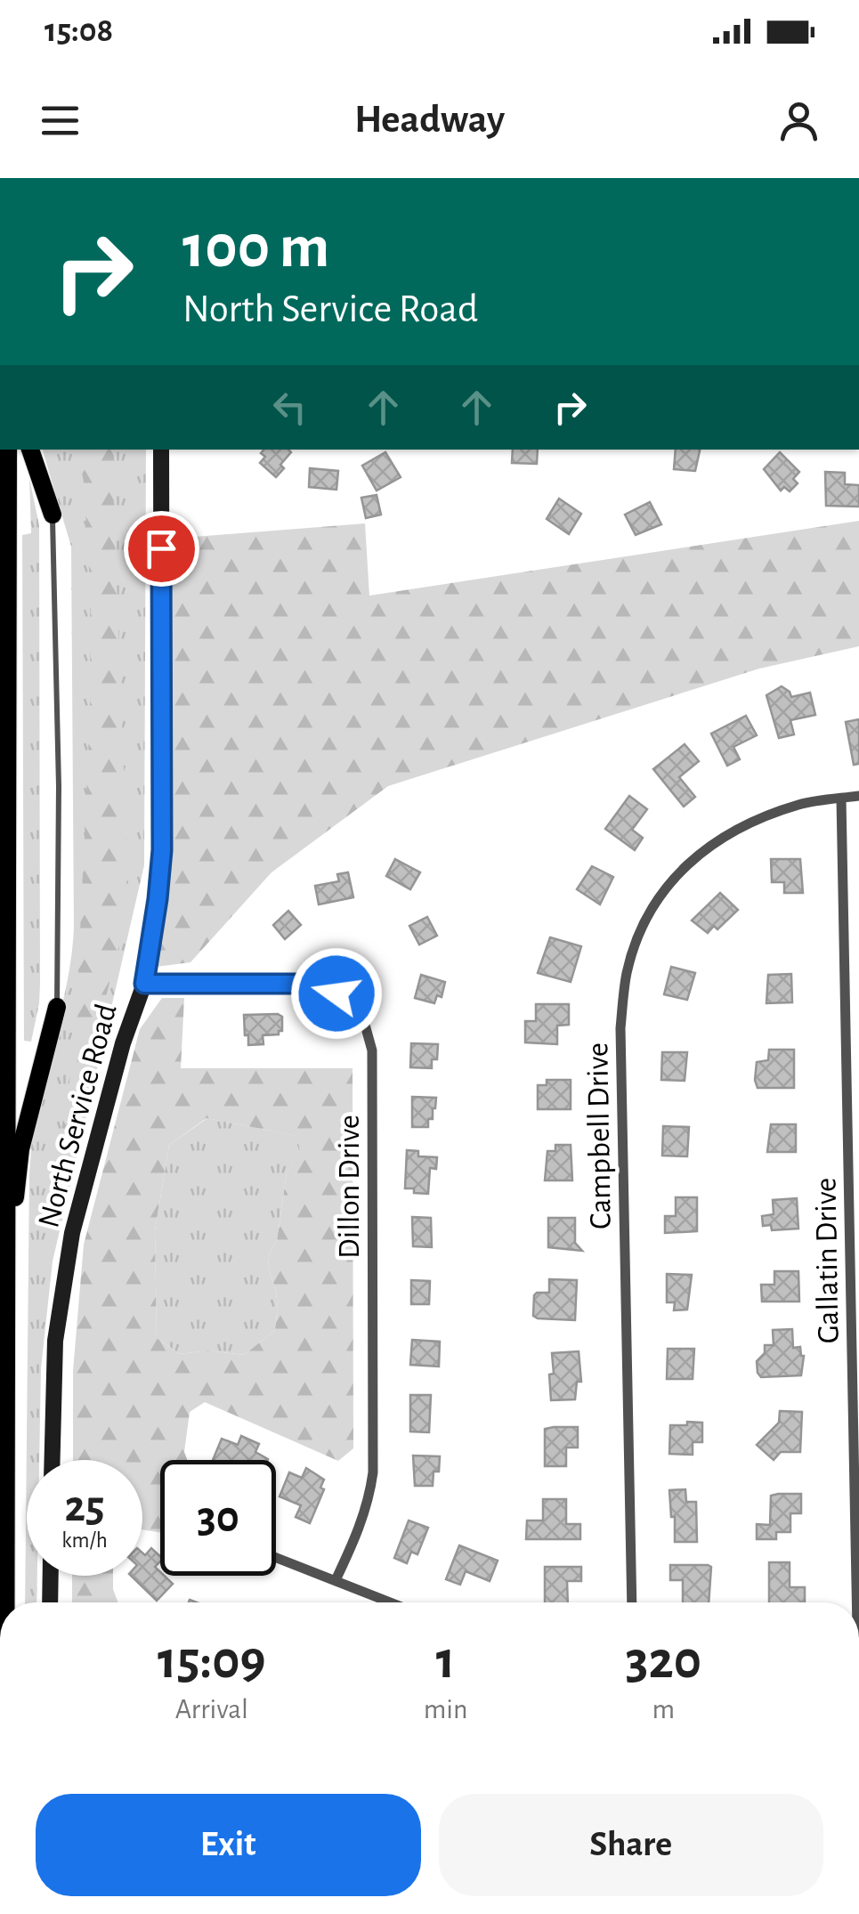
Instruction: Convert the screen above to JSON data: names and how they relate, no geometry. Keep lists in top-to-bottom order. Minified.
{"streets":{"main road":["North Service Road"],"street":["Campbell Drive","Dillon Drive","Gallatin Drive"]},"crossings":[["Campbell Drive","Gallatin Drive"]],"page":{"status":"15:08","header":"Headway","turn":["100 m","North Service Road"],"speed":"25 km/h","limit":"30","eta":["15:09","Arrival","1","min","320","m"],"buttons":["Exit","Share"]}}
